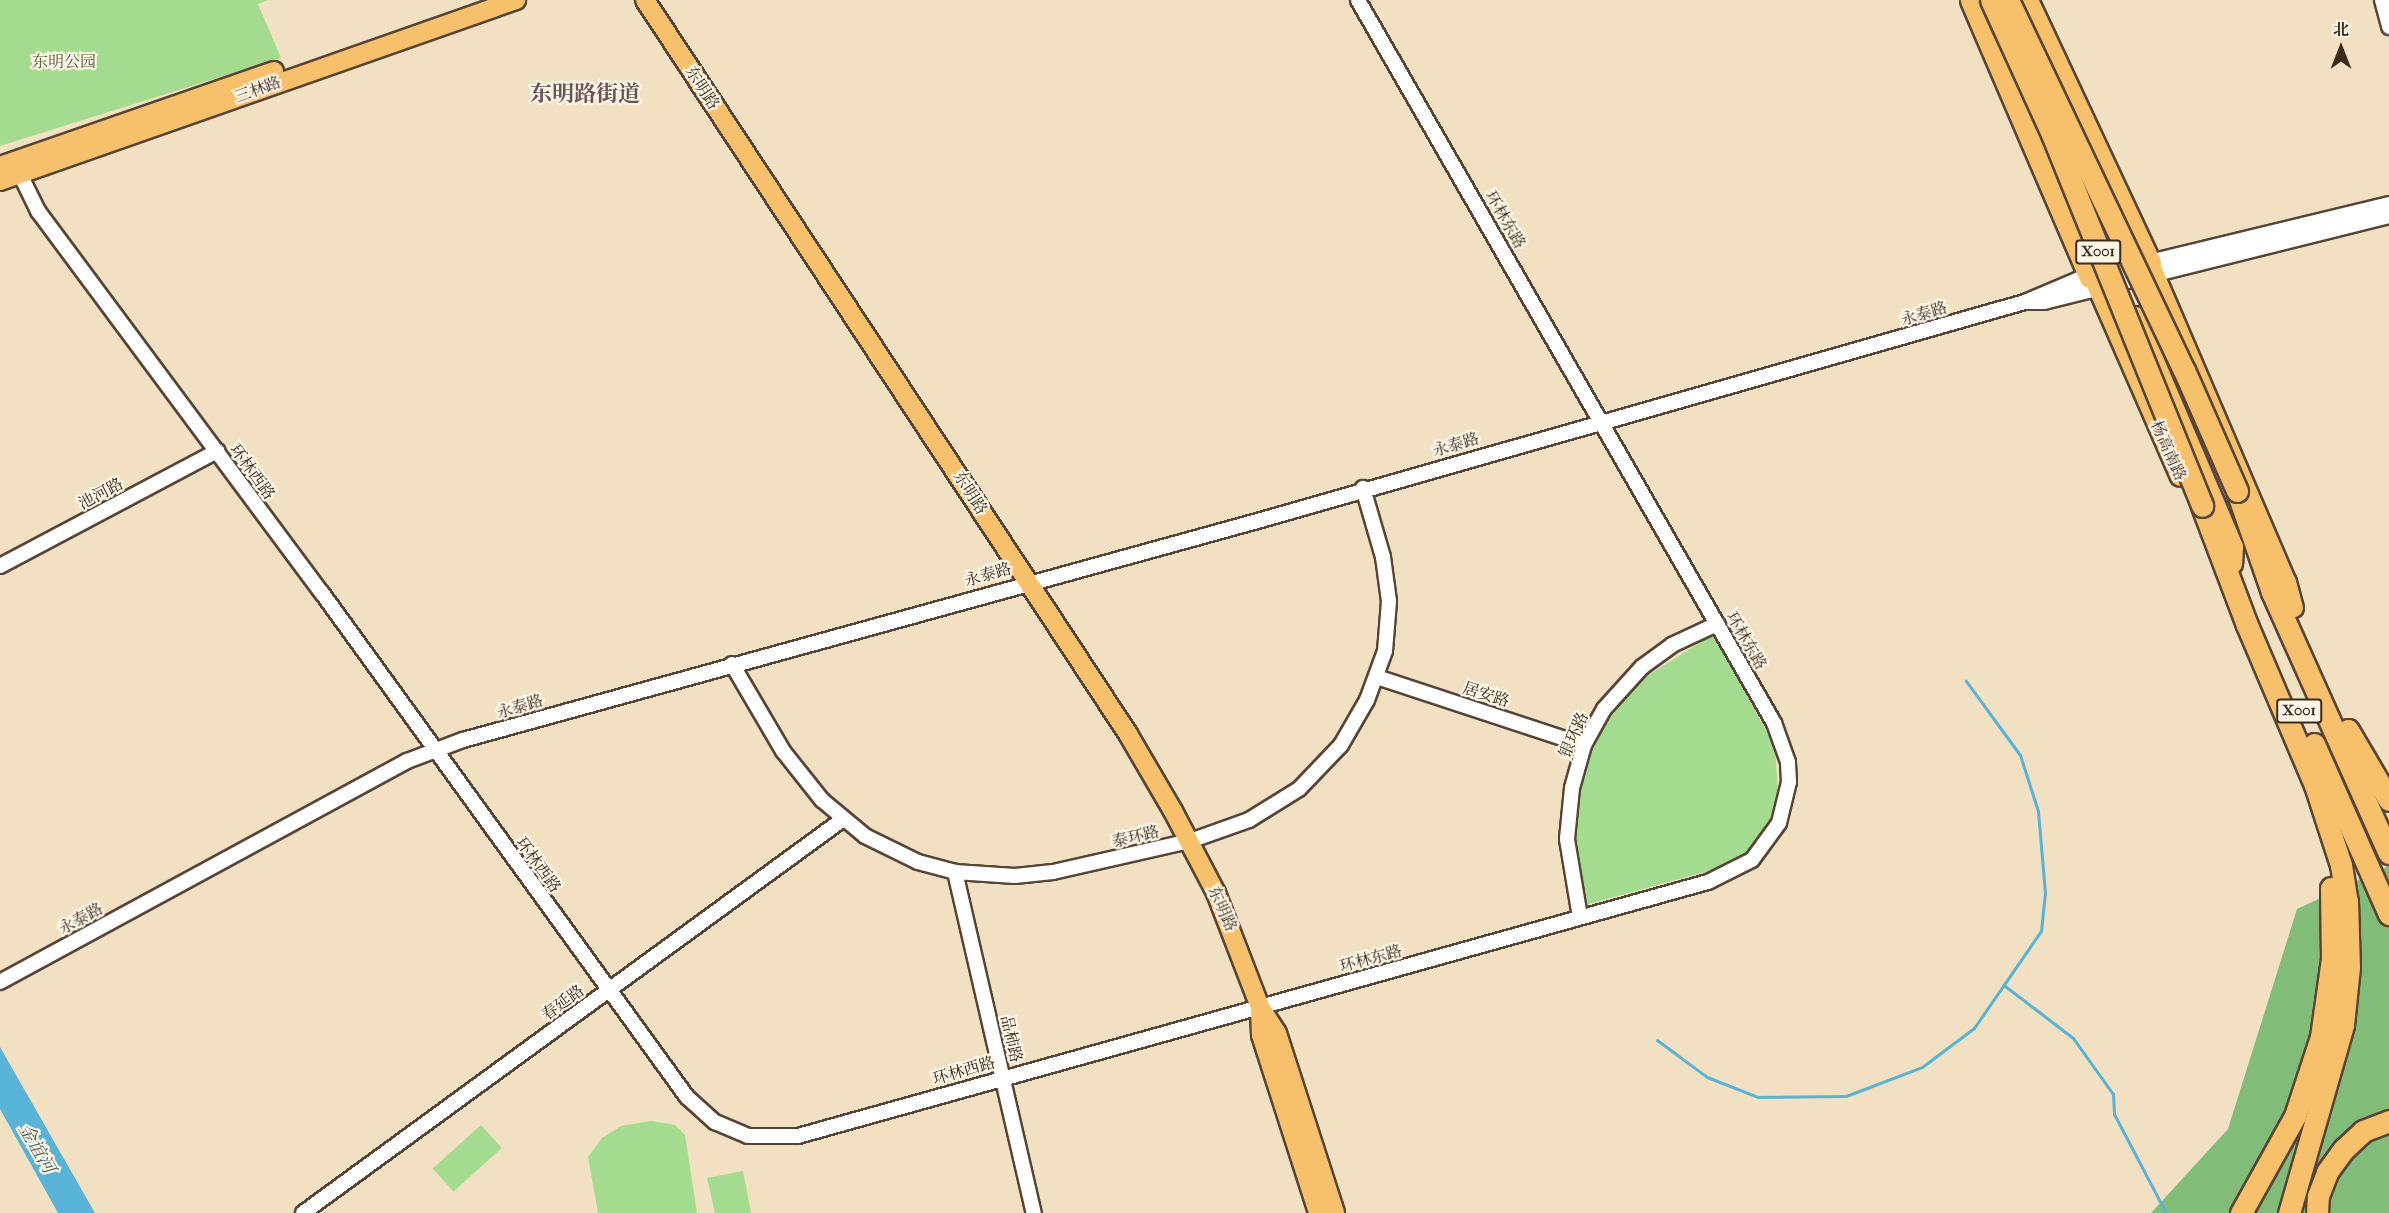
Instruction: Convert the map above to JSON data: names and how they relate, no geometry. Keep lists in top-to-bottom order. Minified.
{"streets":{"highway":["X001","杨高南路"],"main road":["东明路","三林路"],"street":["环林东路","永泰路","环林西路","池河路","居安路","银环路","泰环路","春延路","品柿路"]},"crossings":[["东明路","环林东路"],["东明路","永泰路"],["东明路","环林西路"],["东明路","泰环路"],["三林路","环林西路"],["环林东路","永泰路"],["环林东路","环林西路"],["环林东路","银环路"],["永泰路","杨高南路"],["永泰路","环林西路"],["永泰路","泰环路"],["环林西路","池河路"],["环林西路","春延路"],["环林西路","品柿路"],["居安路","银环路"],["居安路","泰环路"],["泰环路","春延路"],["泰环路","品柿路"]],"districts":["东明路街道"],"water":["金谊河"],"parks":["东明公园"],"north":"top"}
